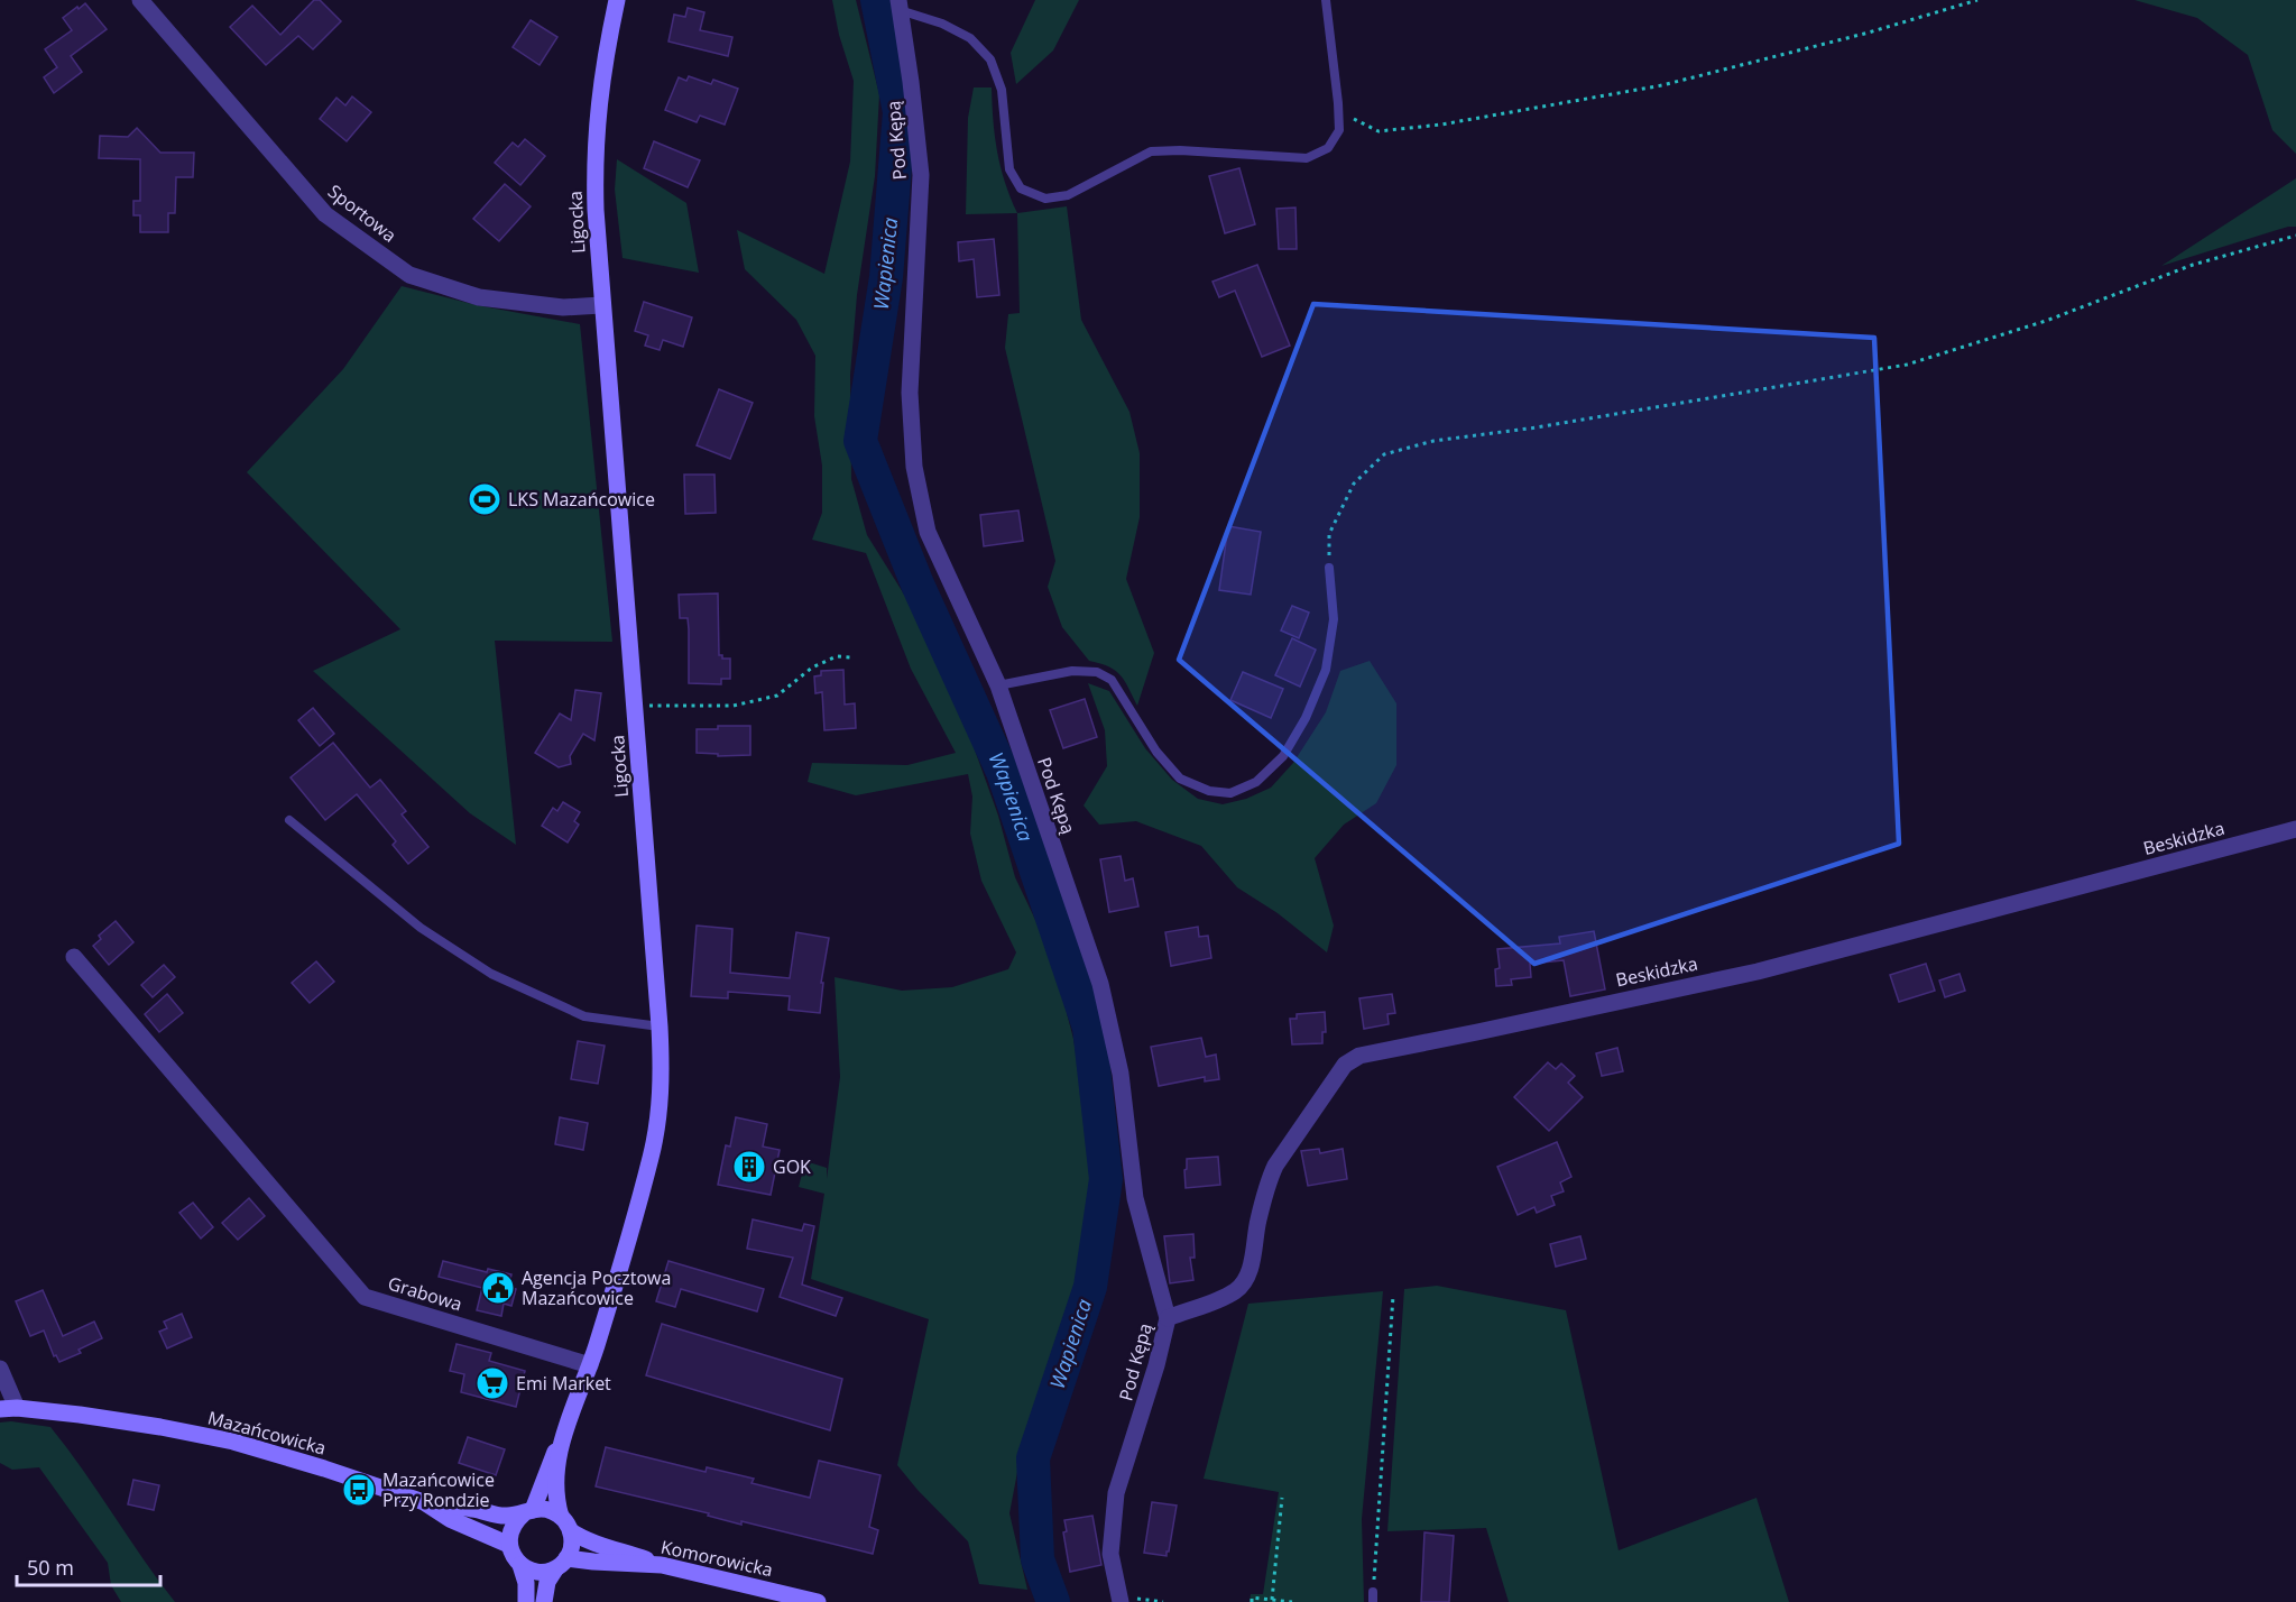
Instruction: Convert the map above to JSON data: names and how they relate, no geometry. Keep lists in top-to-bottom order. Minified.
{"streets":{"street":["Pod Kępą","Sportowa","Ligocka","Beskidzka","Grabowa","Mazańcowicka","Komorowicka"]},"crossings":[["Pod Kępą","Beskidzka"],["Sportowa","Ligocka"],["Ligocka","Grabowa"],["Ligocka","Mazańcowicka"],["Ligocka","Komorowicka"],["Mazańcowicka","Komorowicka"]],"water":["Wapienica"],"places":{"sports":["LKS Mazańcowice"],"building":["GOK"],"public building":["Agencja Pocztowa Mazańcowice"],"supermarket":["Emi Market"],"bus stop":["Mazańcowice Przy Rondzie"]},"scale_bar":"50 m"}
